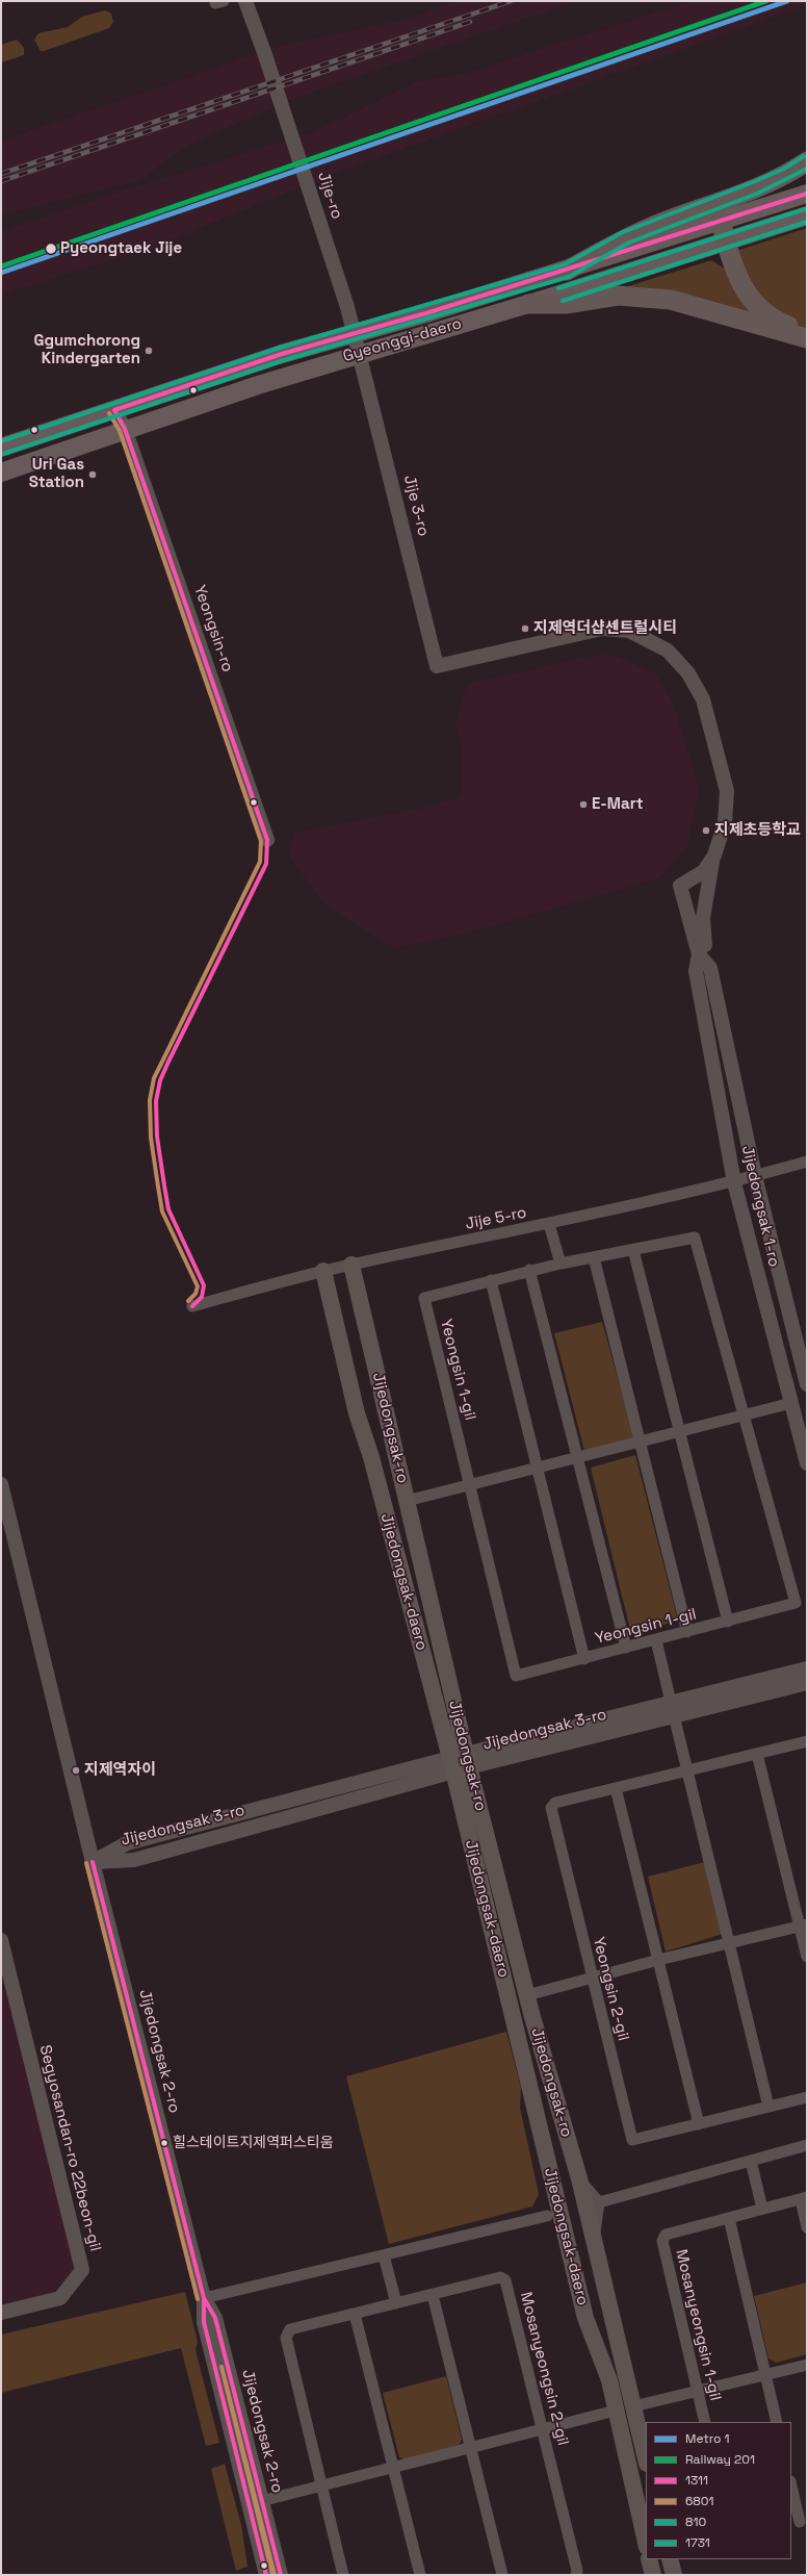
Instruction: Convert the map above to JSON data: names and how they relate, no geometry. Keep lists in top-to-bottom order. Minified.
{"streets":{"main road":["Gyeonggi-daero","Jijedongsak-ro","Jijedongsak-daero"],"street":["Jije-ro","Jije 3-ro","Yeongsin-ro","Jijedongsak 1-ro","Jije 5-ro","Yeongsin 1-gil","Jijedongsak 3-ro","Yeongsin 2-gil","Jijedongsak 2-ro","Segyosandan-ro 22beon-gil","Mosanyeongsin 1-gil","Mosanyeongsin 2-gil"]},"crossings":[["Jije-ro","Gyeonggi-daero"],["Jije-ro","Jije 3-ro"],["Gyeonggi-daero","Jije 3-ro"],["Gyeonggi-daero","Yeongsin-ro"],["Jije 3-ro","Jijedongsak 1-ro"],["Jijedongsak 1-ro","Jije 5-ro"],["Jije 5-ro","Jijedongsak-ro"],["Jije 5-ro","Jijedongsak-daero"],["Jijedongsak-ro","Jijedongsak-daero"],["Jijedongsak-ro","Jijedongsak 3-ro"],["Jijedongsak-daero","Jijedongsak 3-ro"],["Jijedongsak 3-ro","Jijedongsak 2-ro"]],"places":["Pyeongtaek Jije","Ggumchorong Kindergarten","Uri Gas Station","지제역더샵센트럴시티","E-Mart","지제초등학교","지제역자이","힐스테이트지제역퍼스티움"],"lines":["metro line 1","rail line 201","transit line 1731","transit line 810","transit line 1311","transit line 6801"],"legend":["Metro 1","Railway 201","1311","6801","810","1731"]}
